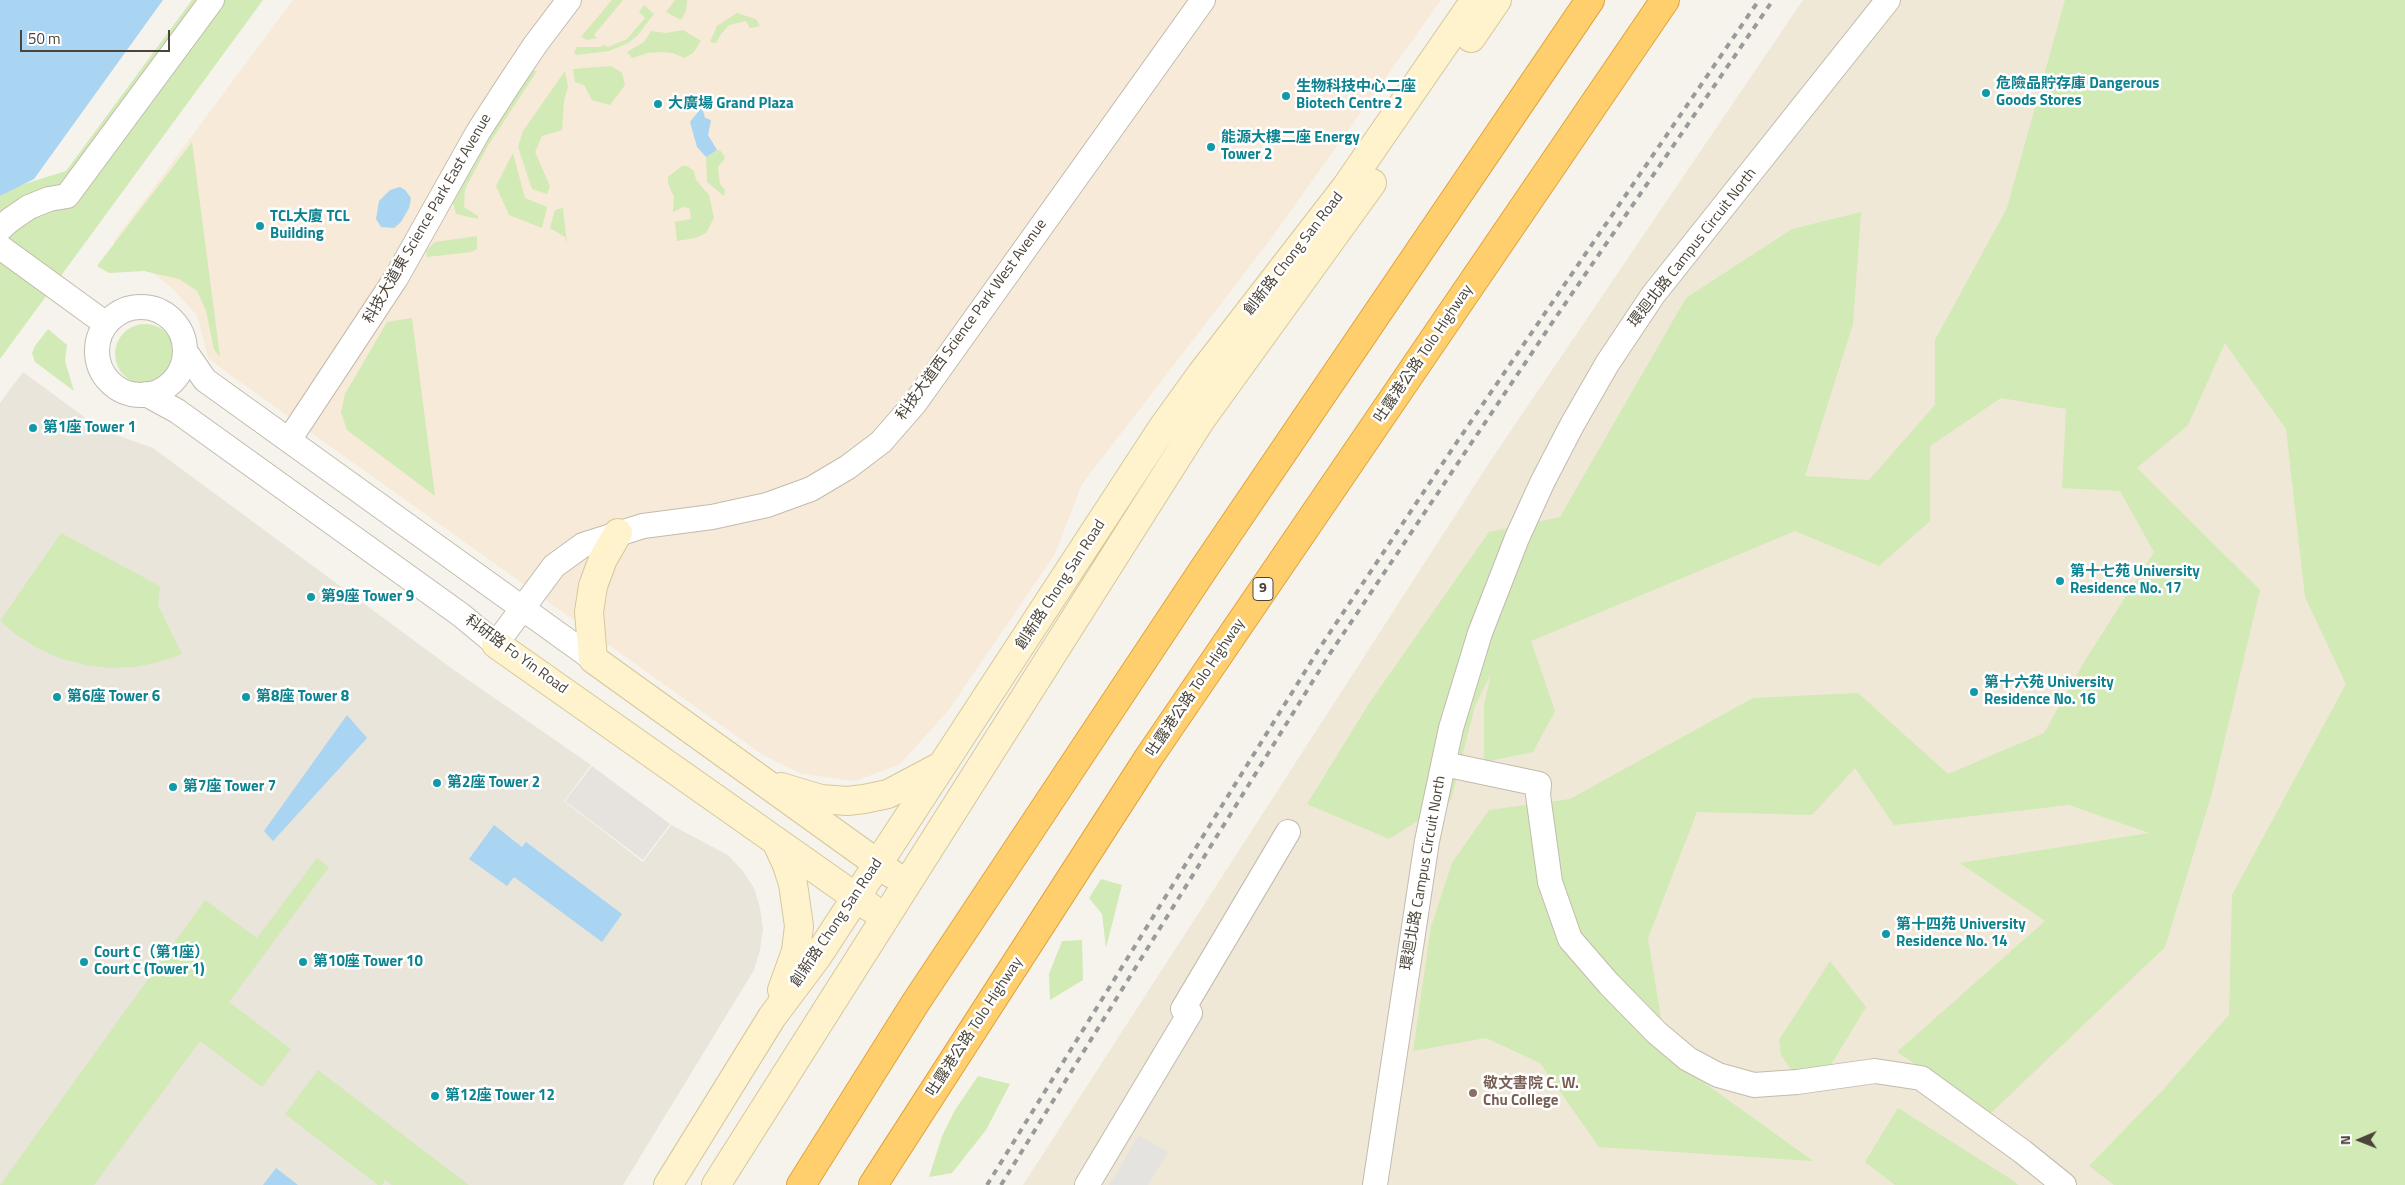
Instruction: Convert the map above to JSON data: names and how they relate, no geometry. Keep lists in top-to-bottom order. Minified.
{"streets":{"highway":["吐露港公路 Tolo Highway","9"],"main road":["創新路 Chong San Road","科研路 Fo Yin Road"],"street":["科技大道東 Science Park East Avenue","環迴北路 Campus Circuit North","科技大道西 Science Park West Avenue"]},"crossings":[["創新路 Chong San Road","科研路 Fo Yin Road"],["科技大道西 Science Park West Avenue","科研路 Fo Yin Road"]],"places":["危險品貯存庫 Dangerous Goods Stores","生物科技中心二座 Biotech Centre 2","大廣場 Grand Plaza","能源大樓二座 Energy Tower 2","TCL大廈 TCL Building","第1座 Tower 1","第十七苑 University Residence No. 17","第9座 Tower 9","第十六苑 University Residence No. 16","第6座 Tower 6","第8座 Tower 8","第2座 Tower 2","第7座 Tower 7","第十四苑 University Residence No. 14","Court C（第1座） Court C (Tower 1)","第10座 Tower 10","敬文書院 C. W. Chu College","第12座 Tower 12"],"scale_bar":"50 m","north":"left"}
